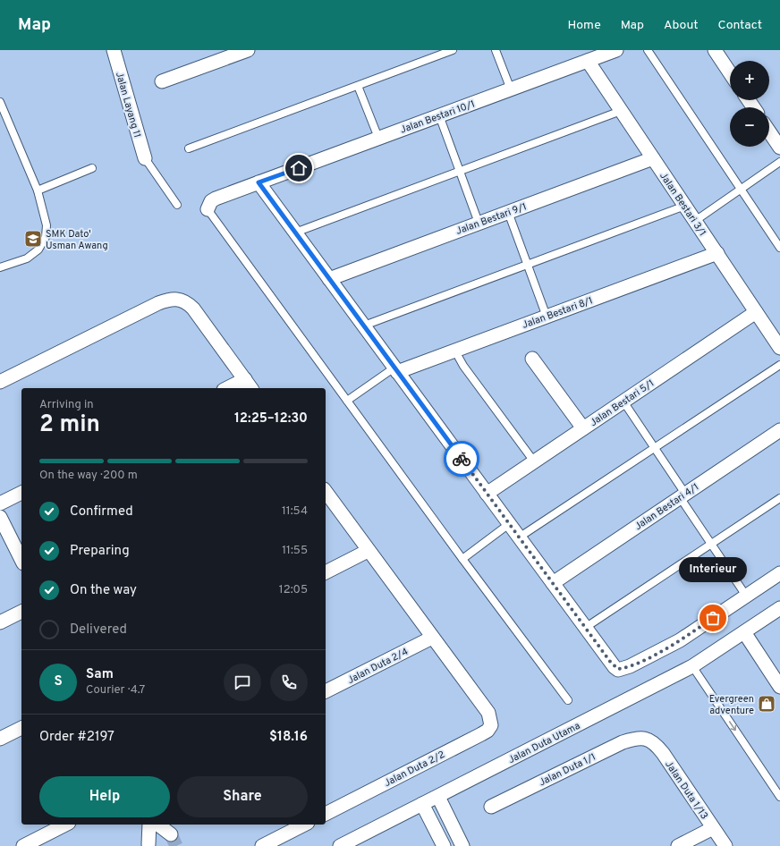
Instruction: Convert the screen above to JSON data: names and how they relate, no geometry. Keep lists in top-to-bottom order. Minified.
{"streets":{"street":["Jalan Layang 11","Jalan Bestari 10/1","Jalan Bestari 3/1","Jalan Bestari 9/1","Jalan Bestari 8/1","Jalan Bestari 5/1","Jalan Bestari 4/1","Jalan Duta 2/4","Jalan Duta Utama","Jalan Duta 2/2","Jalan Duta 1/1","Jalan Duta 1/13"]},"crossings":[["Jalan Bestari 10/1","Jalan Bestari 3/1"],["Jalan Bestari 3/1","Jalan Bestari 9/1"],["Jalan Bestari 3/1","Jalan Bestari 8/1"],["Jalan Bestari 3/1","Jalan Bestari 5/1"],["Jalan Duta 2/4","Jalan Duta 2/2"],["Jalan Duta 1/1","Jalan Duta 1/13"]],"places":{"school or university":["SMK Dato' Usman Awang"],"other":["Interieur"],"shop":["Evergreen adventure"]},"page":{"header":"Map","nav":["Home","Map","About","Contact"],"map_buttons":["+","−"],"heading":["2 min","Arriving in","12:25–12:30"],"panel":["Sam","Courier · 4.7","Order #2197","$18.16"],"bar":"On the way · 200 m","list":[["Confirmed","11:54"],["Preparing","11:55"],["On the way","12:05"],"Delivered"],"bubble":"Interieur","round":"S","buttons":["Help","Share"]}}
